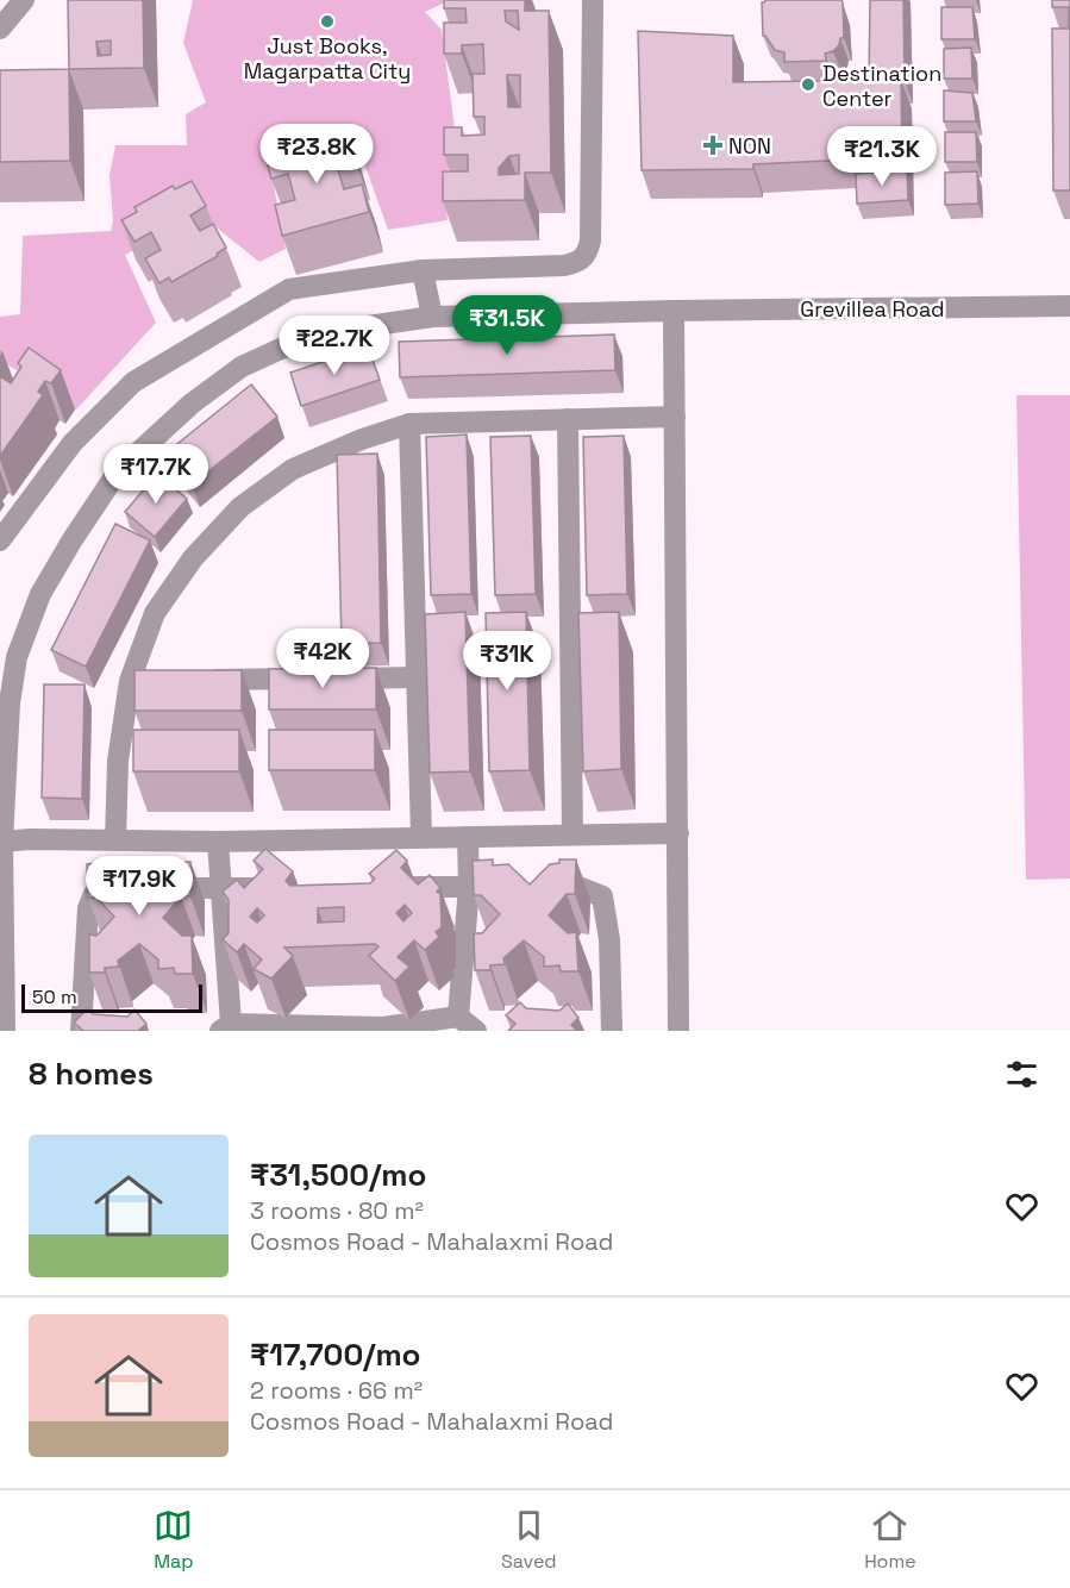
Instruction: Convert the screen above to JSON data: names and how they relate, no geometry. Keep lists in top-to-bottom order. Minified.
{"streets":{"street":["Grevillea Road"]},"places":{"other":["Just Books, Magarpatta City","Destination Center"],"health":["NON"]},"scale_bar":"50 m","page":{"price":["₹23.8K","₹21.3K","₹31.5K","₹22.7K","₹17.7K","₹42K","₹31K","₹17.9K"],"scale":"50 m","heading":"8 homes","list":[{"name":"₹31,500/mo","note":"3 rooms · 80 m² · Cosmos Road - Mahalaxmi Road"},{"name":"₹17,700/mo","note":"2 rooms · 66 m² · Cosmos Road - Mahalaxmi Road"}],"tabs":["Map","Saved","Home"]}}
